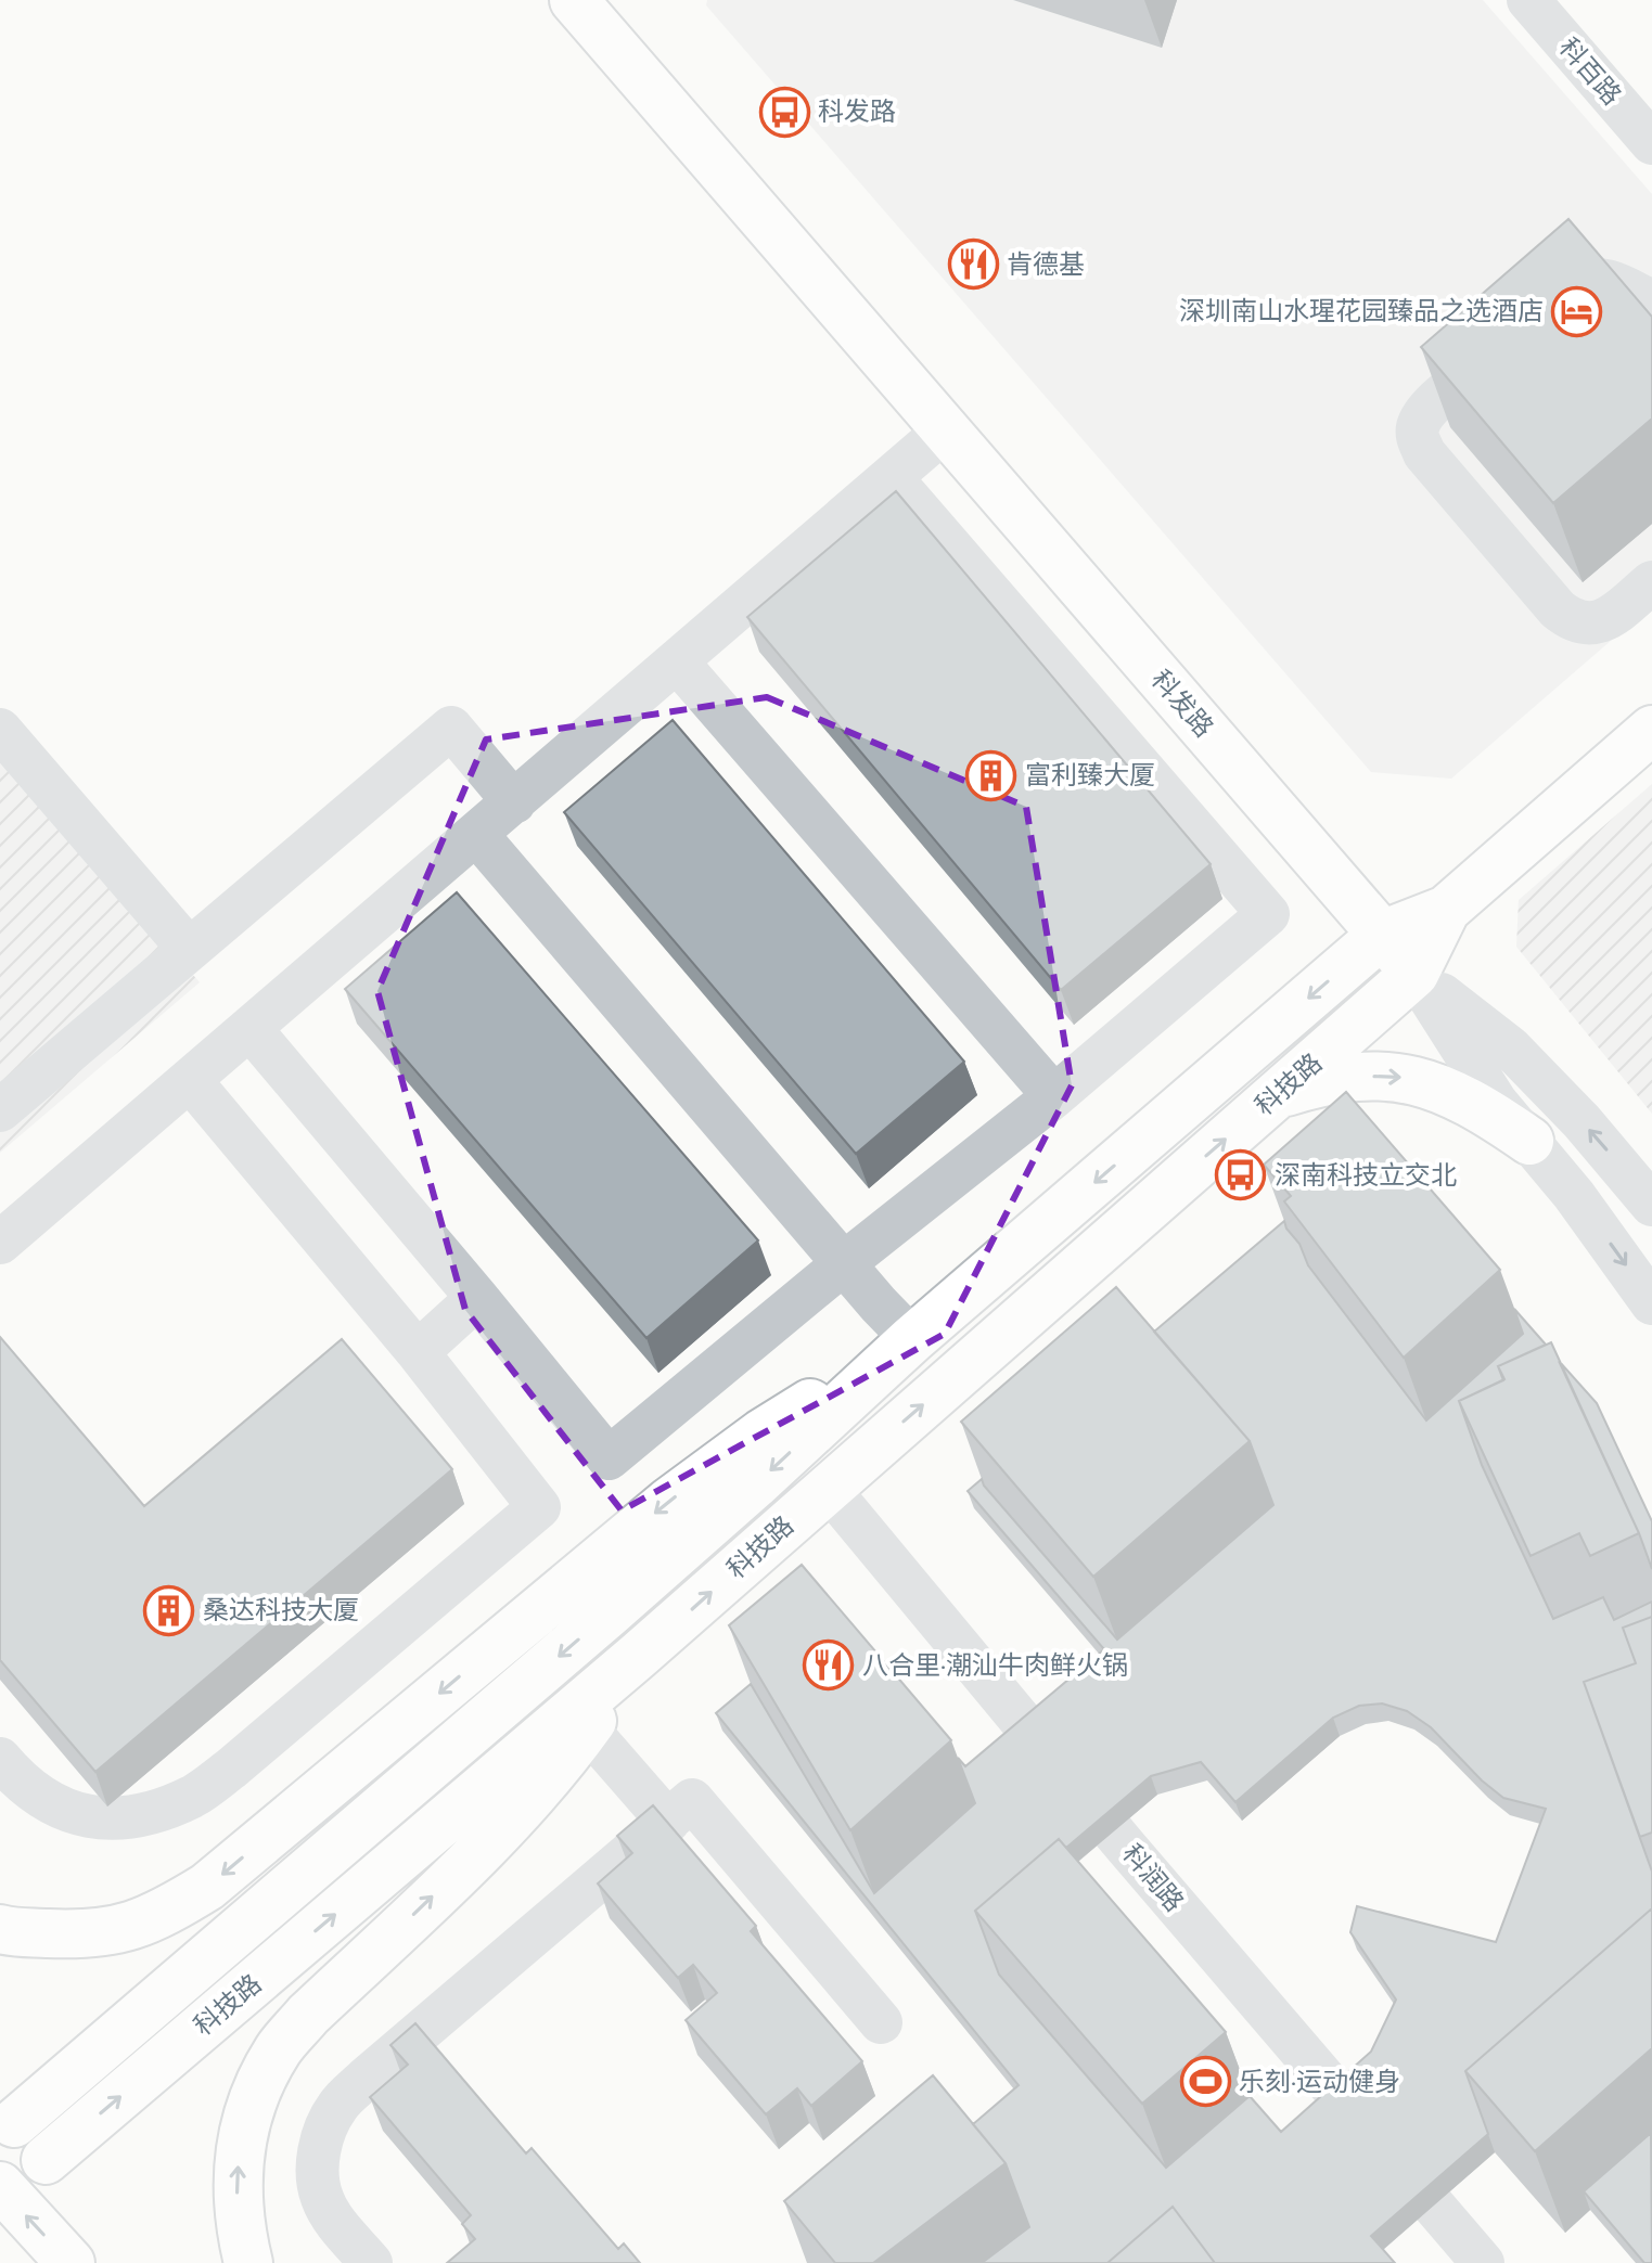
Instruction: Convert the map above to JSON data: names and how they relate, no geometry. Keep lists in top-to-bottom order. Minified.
{"streets":{"main road":["科发路","科技路"],"street":["科百路","科润路"]},"crossings":[["科发路","科技路"],["科技路","科润路"]],"places":{"bus stop":["科发路","深南科技立交北"],"restaurant":["肯德基","八合里·潮汕牛肉鲜火锅"],"hotel":["深圳南山水瑆花园臻品之选酒店"],"building":["富利臻大厦","桑达科技大厦"],"sports":["乐刻·运动健身"]}}
